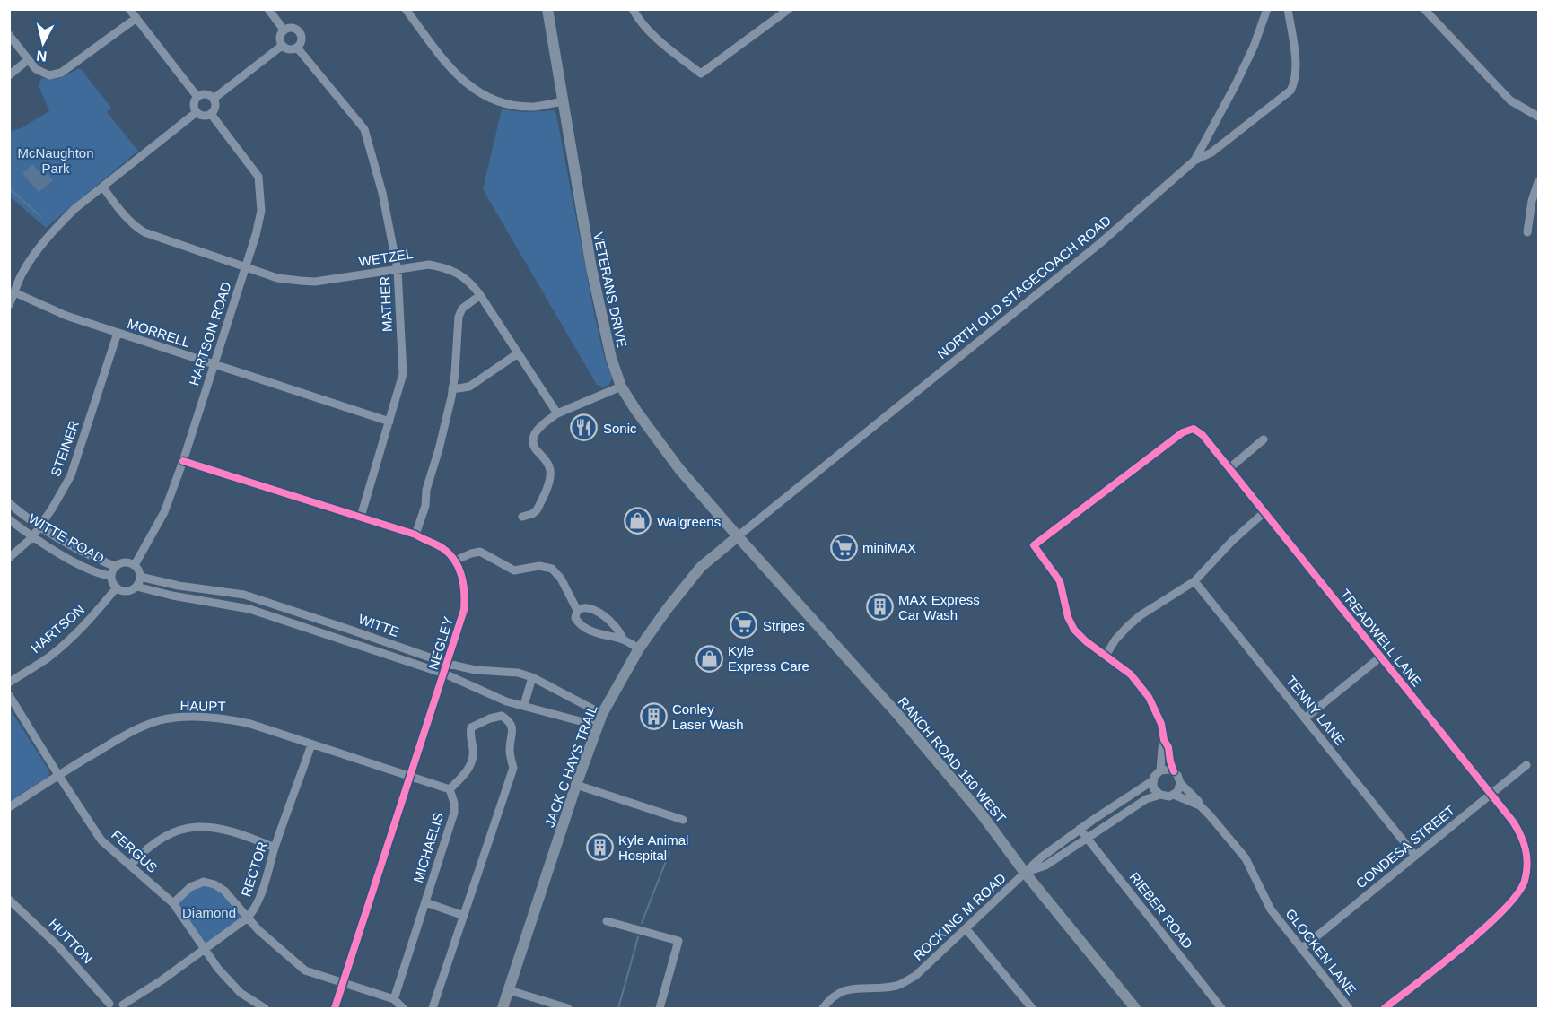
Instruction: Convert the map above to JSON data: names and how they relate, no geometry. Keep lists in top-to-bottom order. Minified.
{"streets":{"main road":["VETERANS DRIVE","RANCH ROAD 150 WEST","JACK C HAYS TRAIL"],"street":["WETZEL","NORTH OLD STAGECOACH ROAD","MATHER","MORRELL","HARTSON ROAD","STEINER","WITTE ROAD","WITTE","HARTSON","TREADWELL LANE","NEGLEY","HAUPT","TENNY LANE","CONDESA STREET","MICHAELIS","FERGUS","RECTOR","RIEBER ROAD","ROCKING M ROAD","HUTTON","GLOCKEN LANE"]},"crossings":[["WETZEL","MATHER"],["WETZEL","HARTSON ROAD"],["NORTH OLD STAGECOACH ROAD","VETERANS DRIVE"],["NORTH OLD STAGECOACH ROAD","RANCH ROAD 150 WEST"],["NORTH OLD STAGECOACH ROAD","JACK C HAYS TRAIL"],["VETERANS DRIVE","RANCH ROAD 150 WEST"],["VETERANS DRIVE","JACK C HAYS TRAIL"],["MATHER","MORRELL"],["MORRELL","HARTSON ROAD"],["MORRELL","STEINER"],["HARTSON ROAD","WITTE ROAD"],["HARTSON ROAD","WITTE"],["HARTSON ROAD","HARTSON"],["STEINER","WITTE ROAD"],["WITTE ROAD","WITTE"],["WITTE ROAD","HARTSON"],["WITTE","HARTSON"],["WITTE","NEGLEY"],["WITTE","JACK C HAYS TRAIL"],["TREADWELL LANE","CONDESA STREET"],["NEGLEY","HAUPT"],["HAUPT","MICHAELIS"],["HAUPT","FERGUS"],["HAUPT","RECTOR"],["TENNY LANE","CONDESA STREET"],["RANCH ROAD 150 WEST","JACK C HAYS TRAIL"],["RANCH ROAD 150 WEST","ROCKING M ROAD"],["CONDESA STREET","GLOCKEN LANE"],["FERGUS","RECTOR"],["RIEBER ROAD","ROCKING M ROAD"],["ROCKING M ROAD","GLOCKEN LANE"]],"parks":["McNaughton Park","Diamond"],"places":{"restaurant":["Sonic"],"shop":["Walgreens","Kyle Express Care"],"supermarket":["miniMAX","Stripes"],"building":["MAX Express Car Wash","Conley Laser Wash","Kyle Animal Hospital"]},"north":"bottom"}
